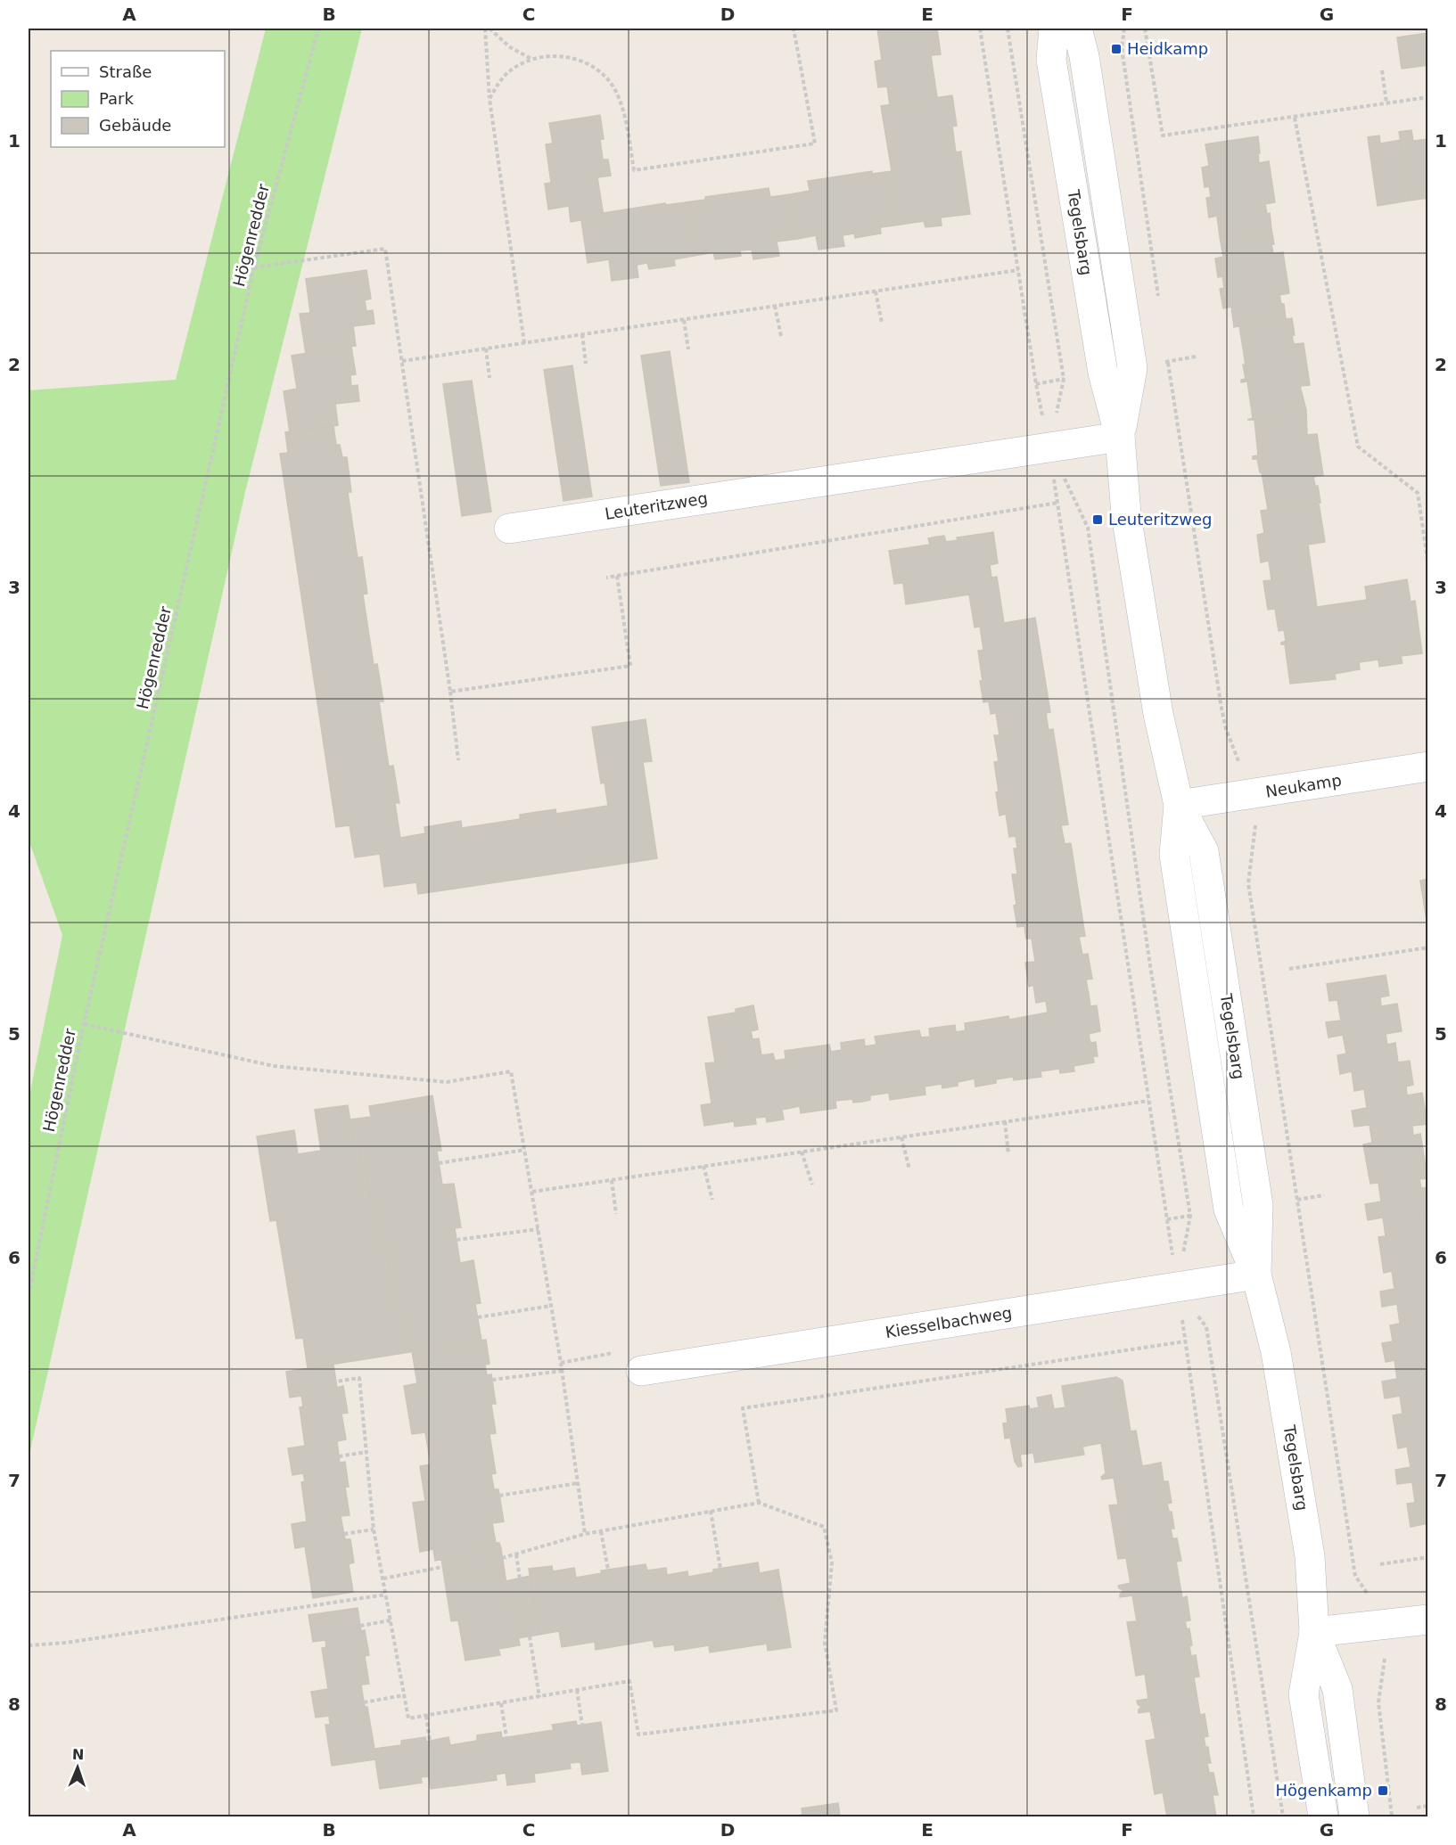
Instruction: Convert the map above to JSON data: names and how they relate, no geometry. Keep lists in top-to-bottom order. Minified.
{"streets":{"street":["Tegelsbarg","Leuteritzweg","Neukamp","Kiesselbachweg"],"path":["Högenredder"]},"crossings":[["Tegelsbarg","Leuteritzweg"],["Tegelsbarg","Neukamp"],["Tegelsbarg","Kiesselbachweg"]],"places":{"transit":["Heidkamp","Leuteritzweg","Högenkamp"]},"legend":["Straße","Park","Gebäude"],"north":"top","grid":{"columns":["A","B","C","D","E","F","G"],"rows":["1","2","3","4","5","6","7","8"]}}
